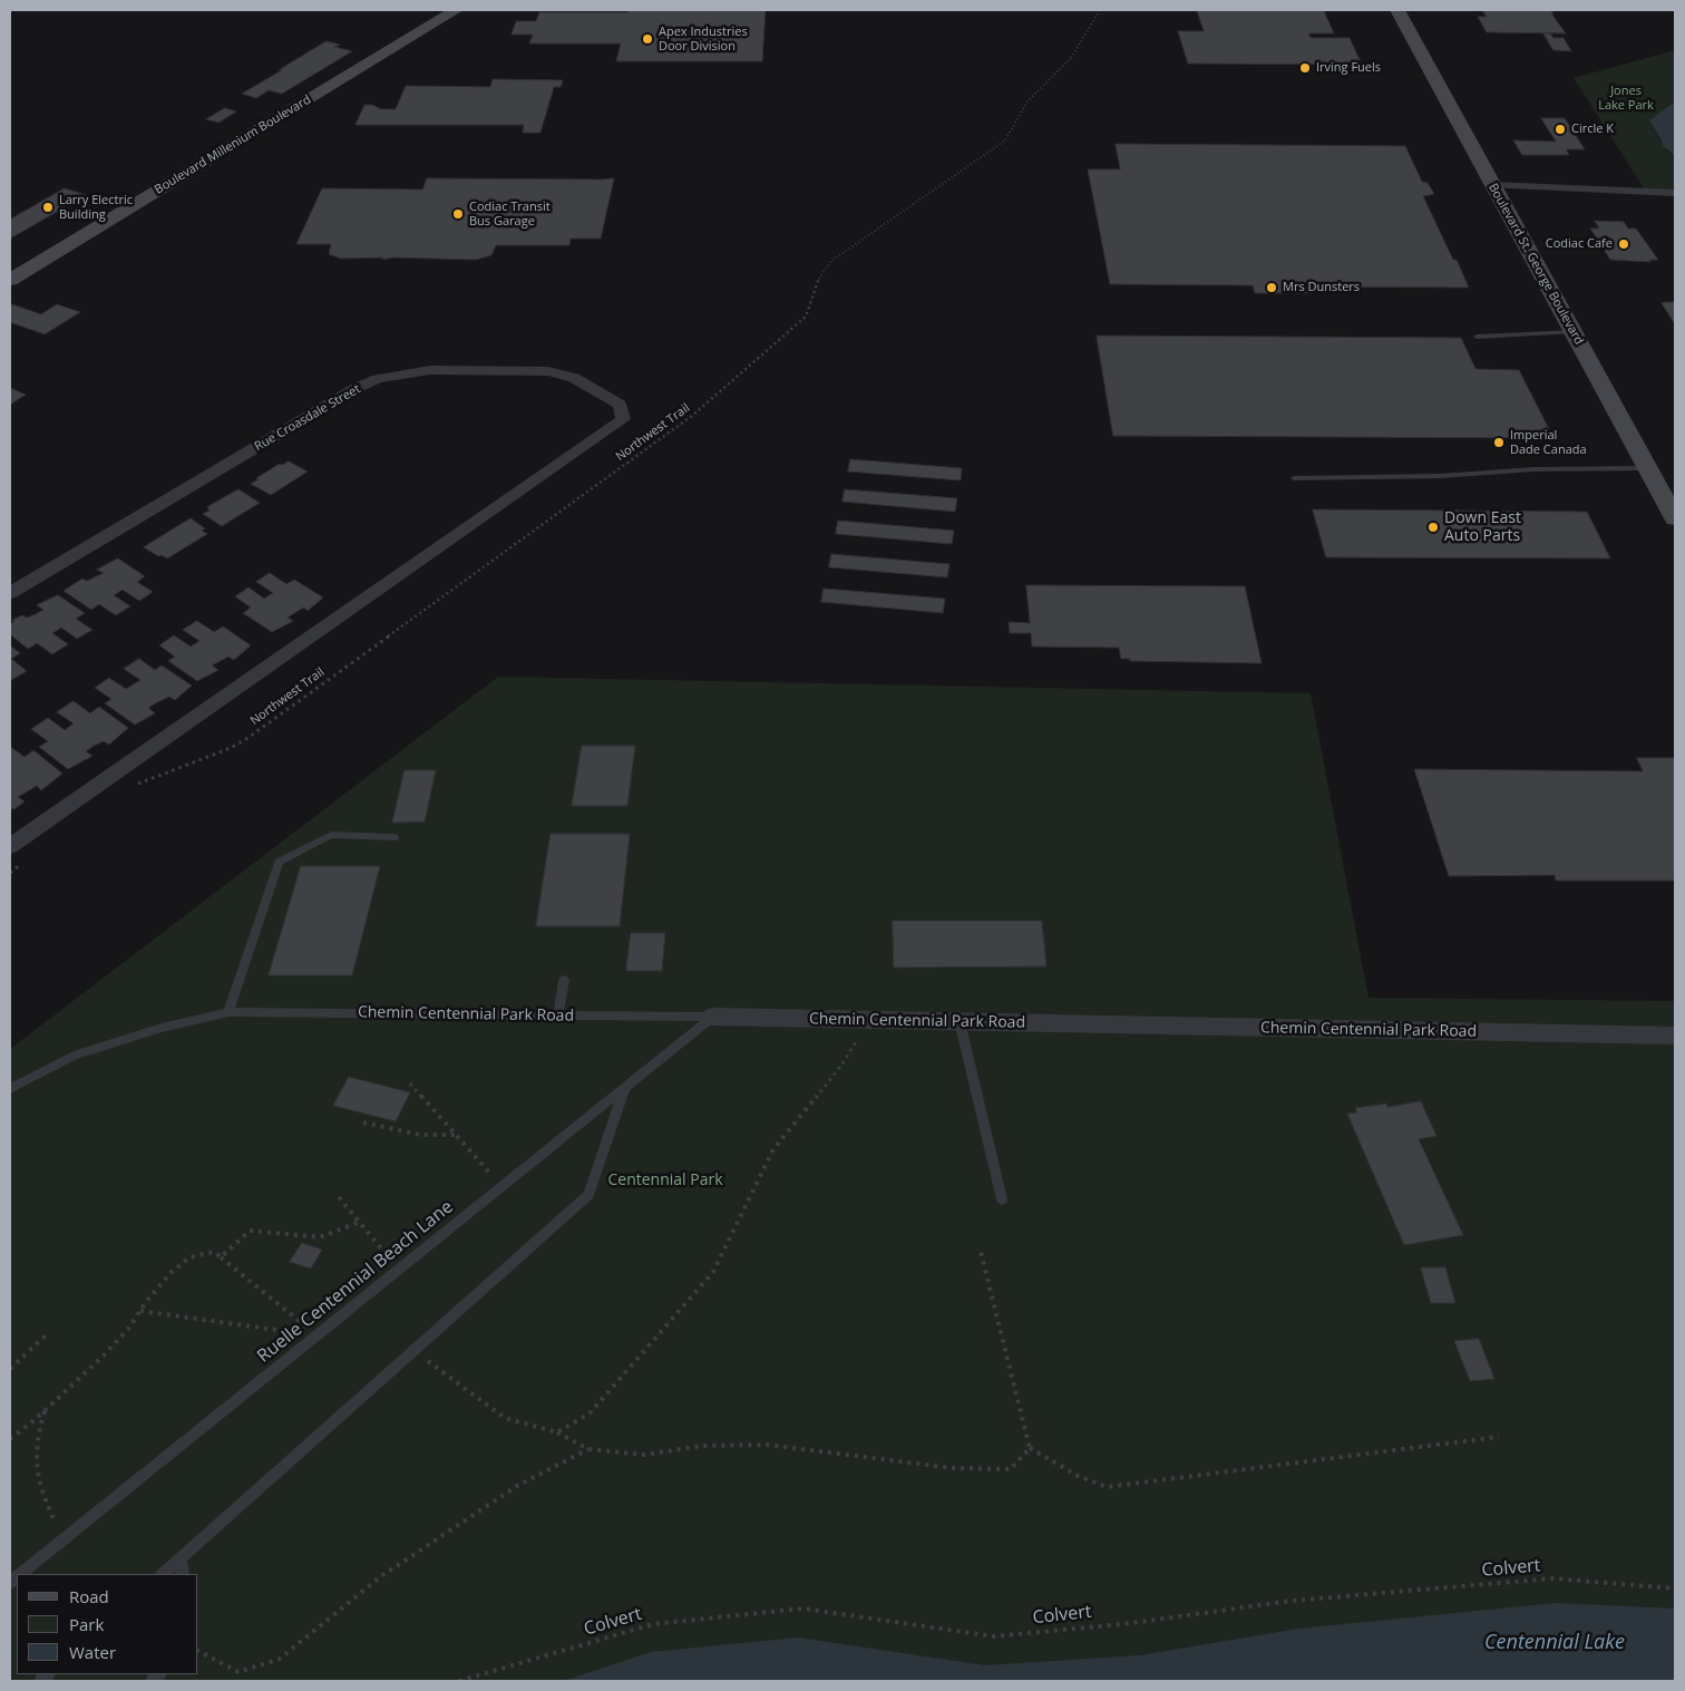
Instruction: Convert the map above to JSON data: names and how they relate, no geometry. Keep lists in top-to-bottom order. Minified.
{"streets":{"main road":["Boulevard Millenium Boulevard","Boulevard St. George Boulevard"],"street":["Rue Croasdale Street","Chemin Centennial Park Road"],"lane":["Ruelle Centennial Beach Lane"],"path":["Northwest Trail","Colvert"]},"crossings":[["Chemin Centennial Park Road","Ruelle Centennial Beach Lane"]],"water":["Centennial Lake"],"parks":["Jones Lake Park","Centennial Park"],"places":["Apex Industries Door Division","Irving Fuels","Circle K","Larry Electric Building","Codiac Transit Bus Garage","Codiac Cafe","Mrs Dunsters","Imperial Dade Canada","Down East Auto Parts"],"legend":["Road","Park","Water"]}
